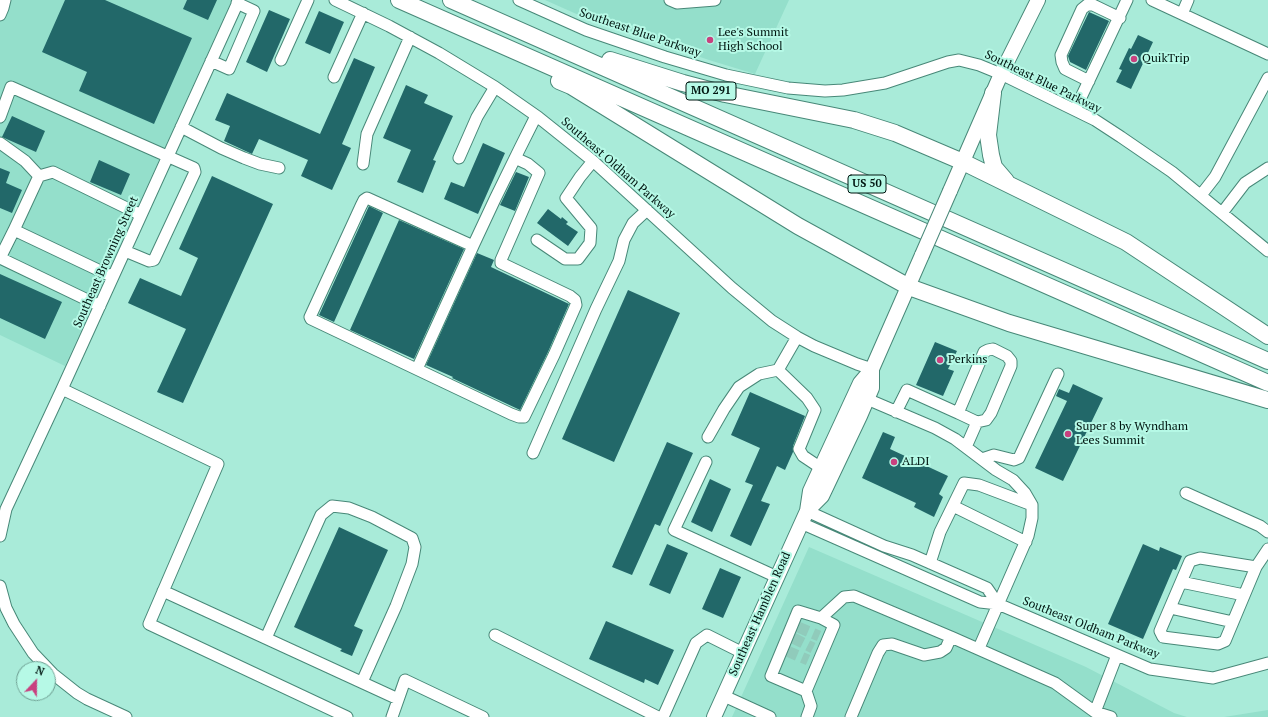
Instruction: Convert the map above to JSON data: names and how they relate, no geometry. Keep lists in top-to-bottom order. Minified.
{"streets":{"highway":["MO 291","US 50"],"main road":["Southeast Hamblen Road"],"street":["Southeast Blue Parkway","Southeast Oldham Parkway","Southeast Browning Street"]},"crossings":[["Southeast Blue Parkway","Southeast Hamblen Road"],["MO 291","US 50"],["MO 291","Southeast Hamblen Road"],["Southeast Oldham Parkway","Southeast Hamblen Road"]],"places":["Lee's Summit High School","QuikTrip","Perkins","Super 8 by Wyndham Lees Summit","ALDI"],"north":"top"}
